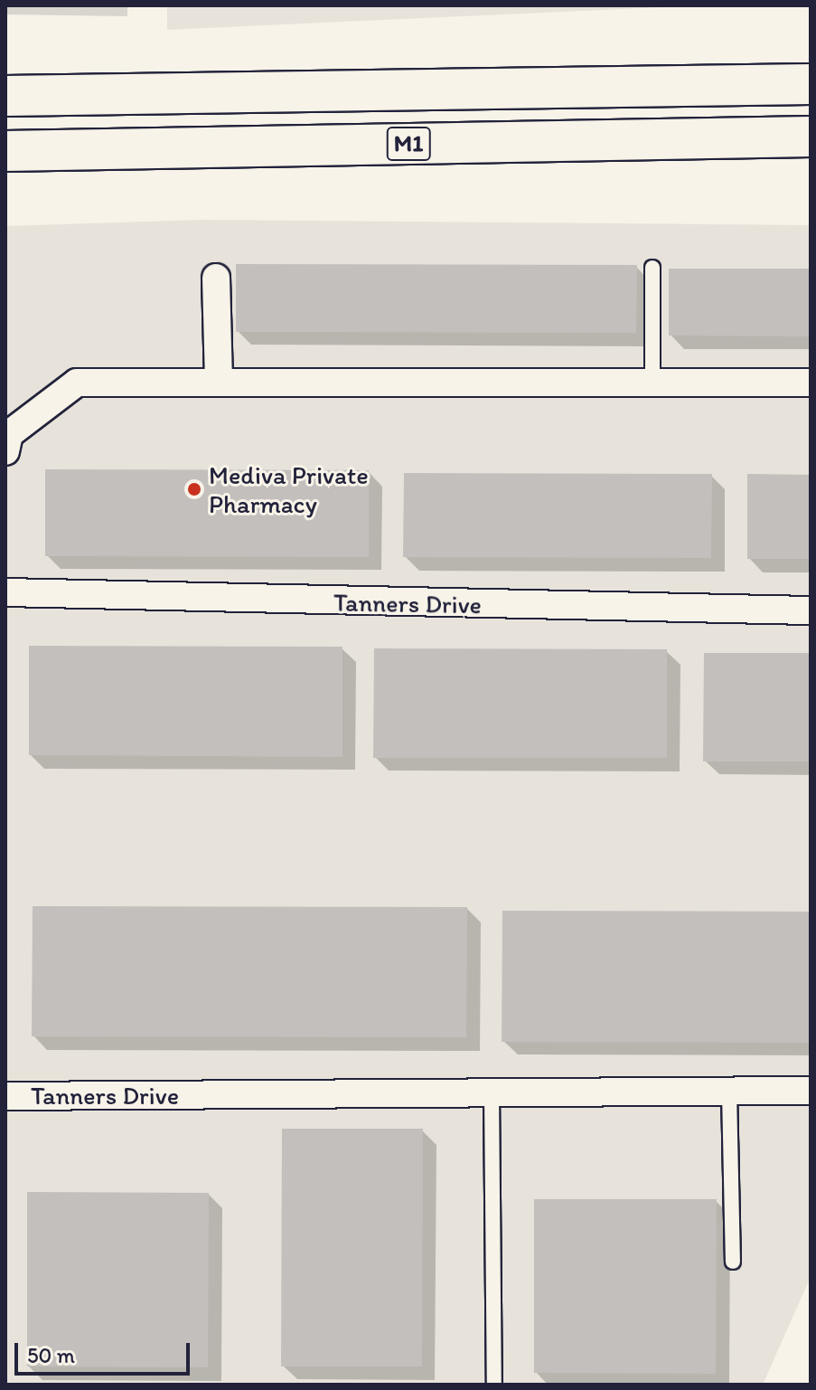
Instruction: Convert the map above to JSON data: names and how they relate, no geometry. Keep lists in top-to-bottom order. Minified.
{"streets":{"highway":["M1"],"street":["Tanners Drive"]},"places":["Mediva Private Pharmacy"],"scale_bar":"50 m"}
